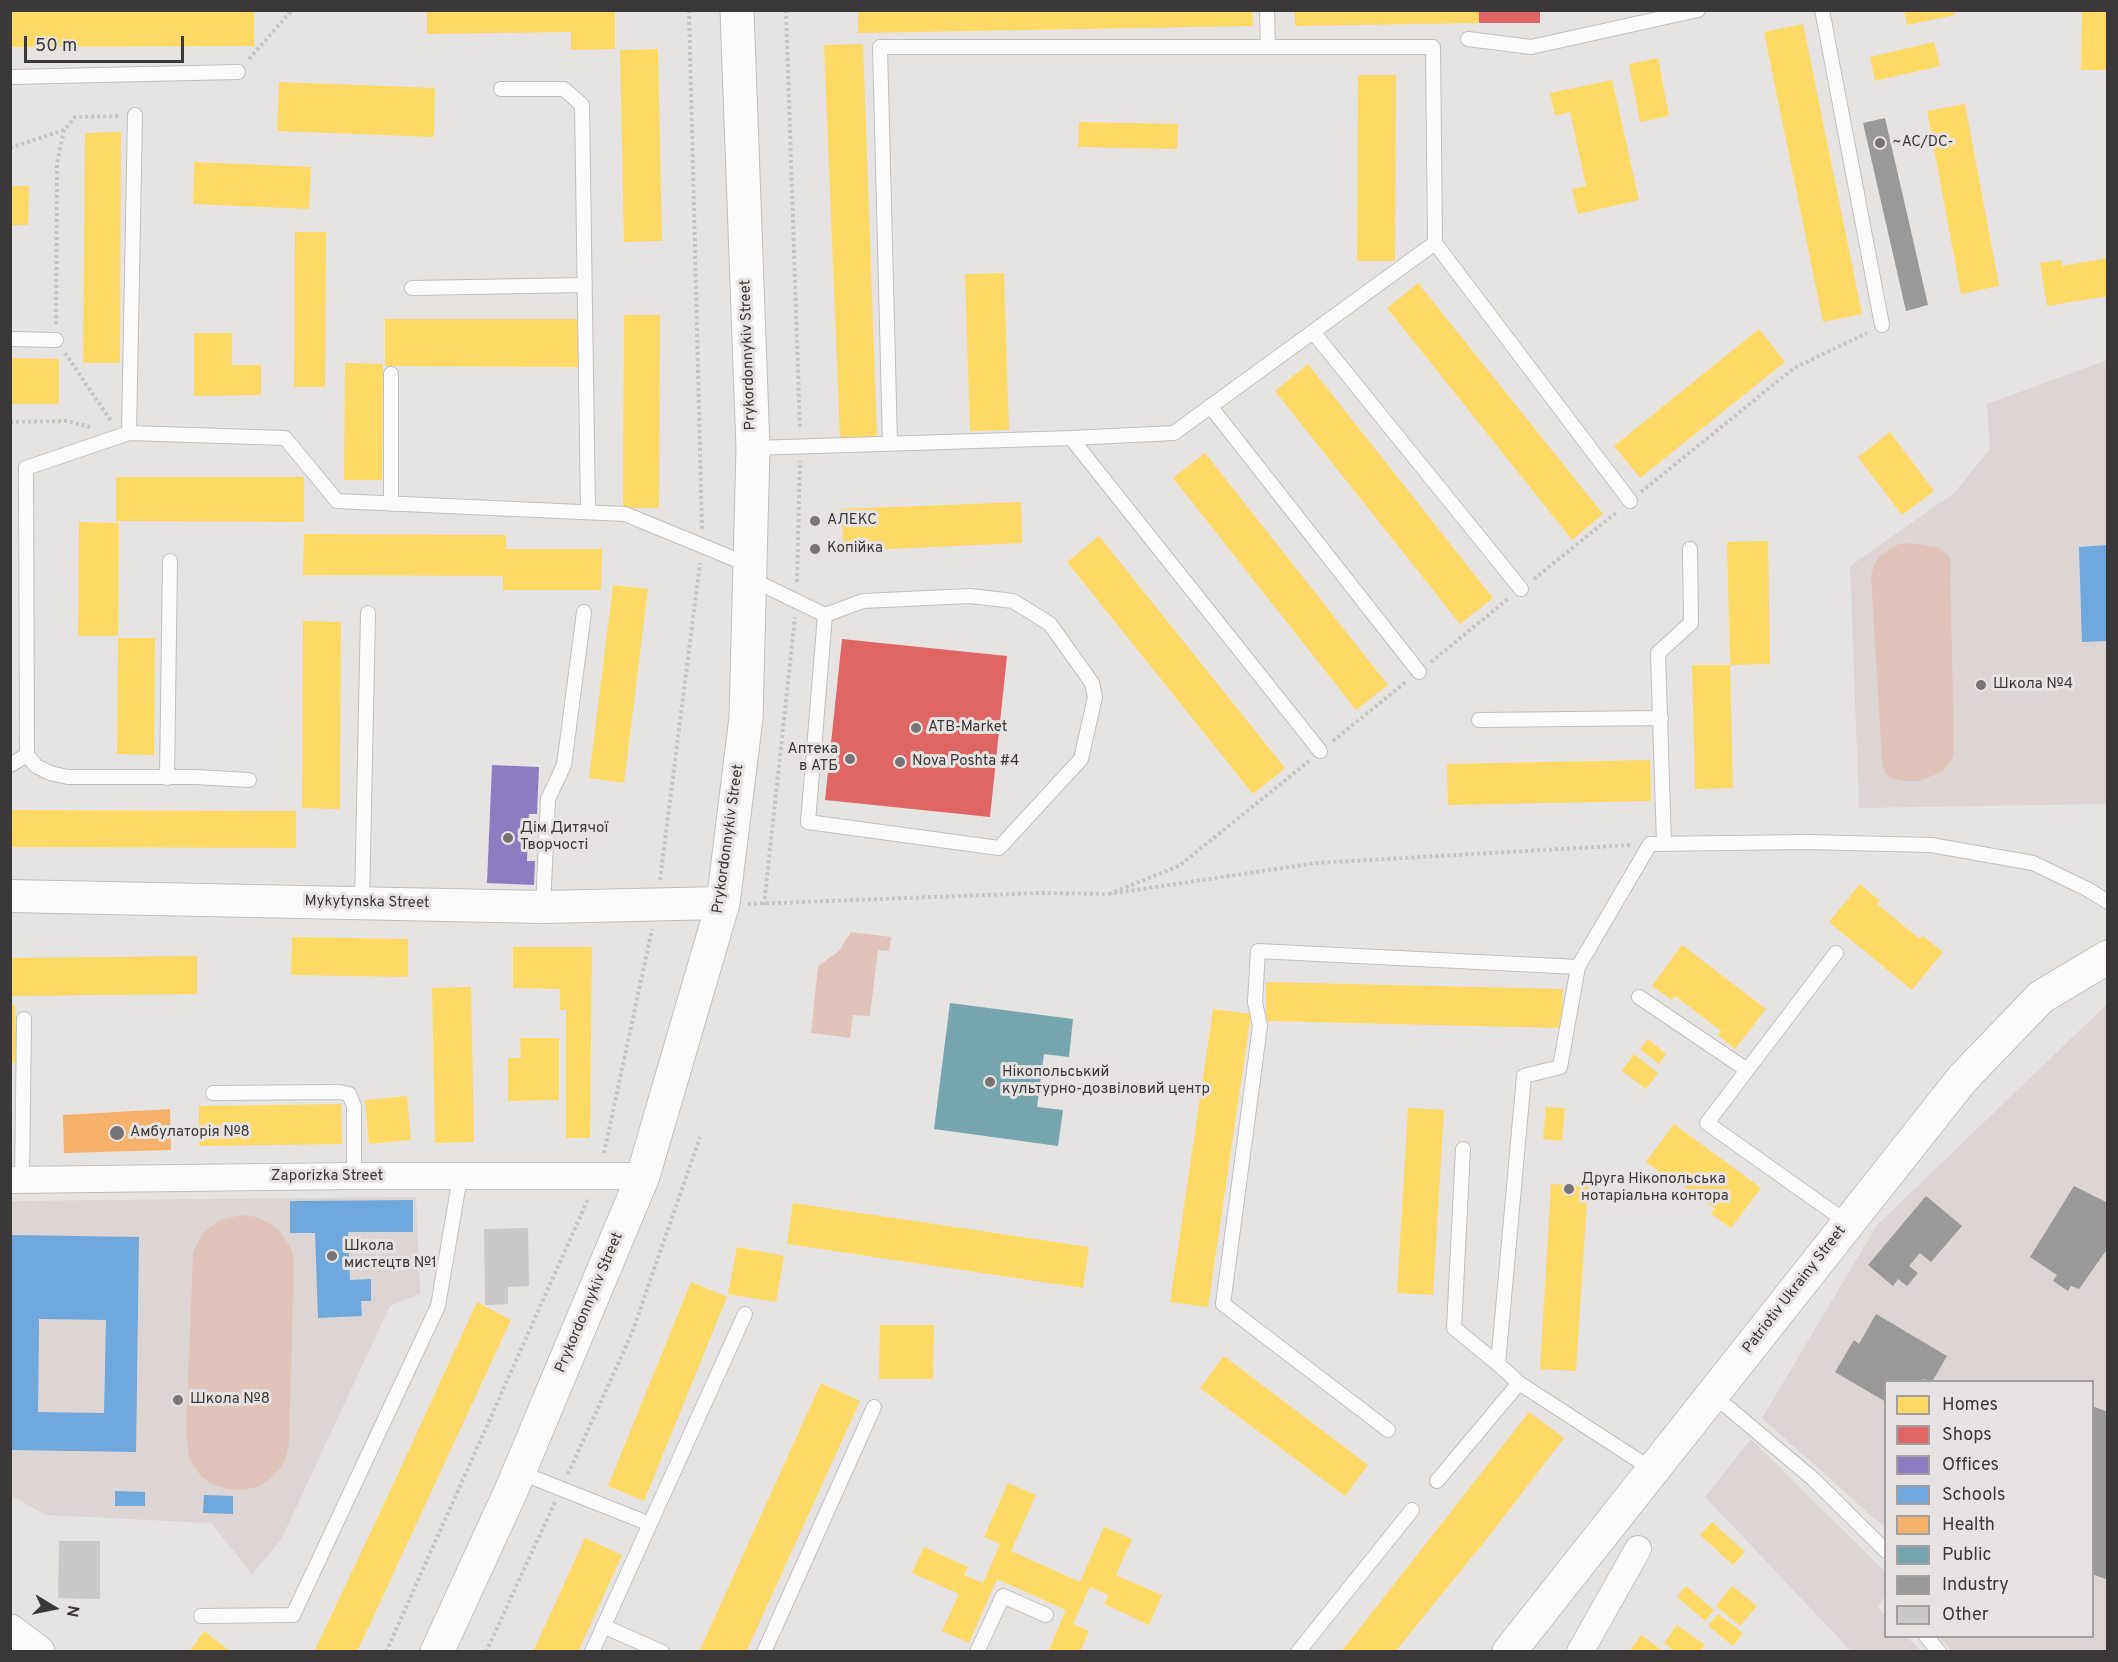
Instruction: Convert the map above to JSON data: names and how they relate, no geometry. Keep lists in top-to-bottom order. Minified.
{"streets":{"main road":["Prykordonnykiv Street","Patriotiv Ukrainy Street"],"street":["Mykytynska Street","Zaporizka Street"]},"crossings":[["Prykordonnykiv Street","Mykytynska Street"],["Prykordonnykiv Street","Zaporizka Street"]],"places":["~AC/DC-","АЛЕКС","Копійка","Школа №4","ATB-Market","Аптека в АТБ","Nova Poshta #4","Дім Дитячої Творчості","Нікопольський культурно-дозвіловий центр","Амбулаторія №8","Друга Нікопольська нотаріальна контора","Школа мистецтв №1","Школа №8"],"legend":["Homes","Shops","Offices","Schools","Health","Public","Industry","Other"],"scale_bar":"50 m","north":"right"}
